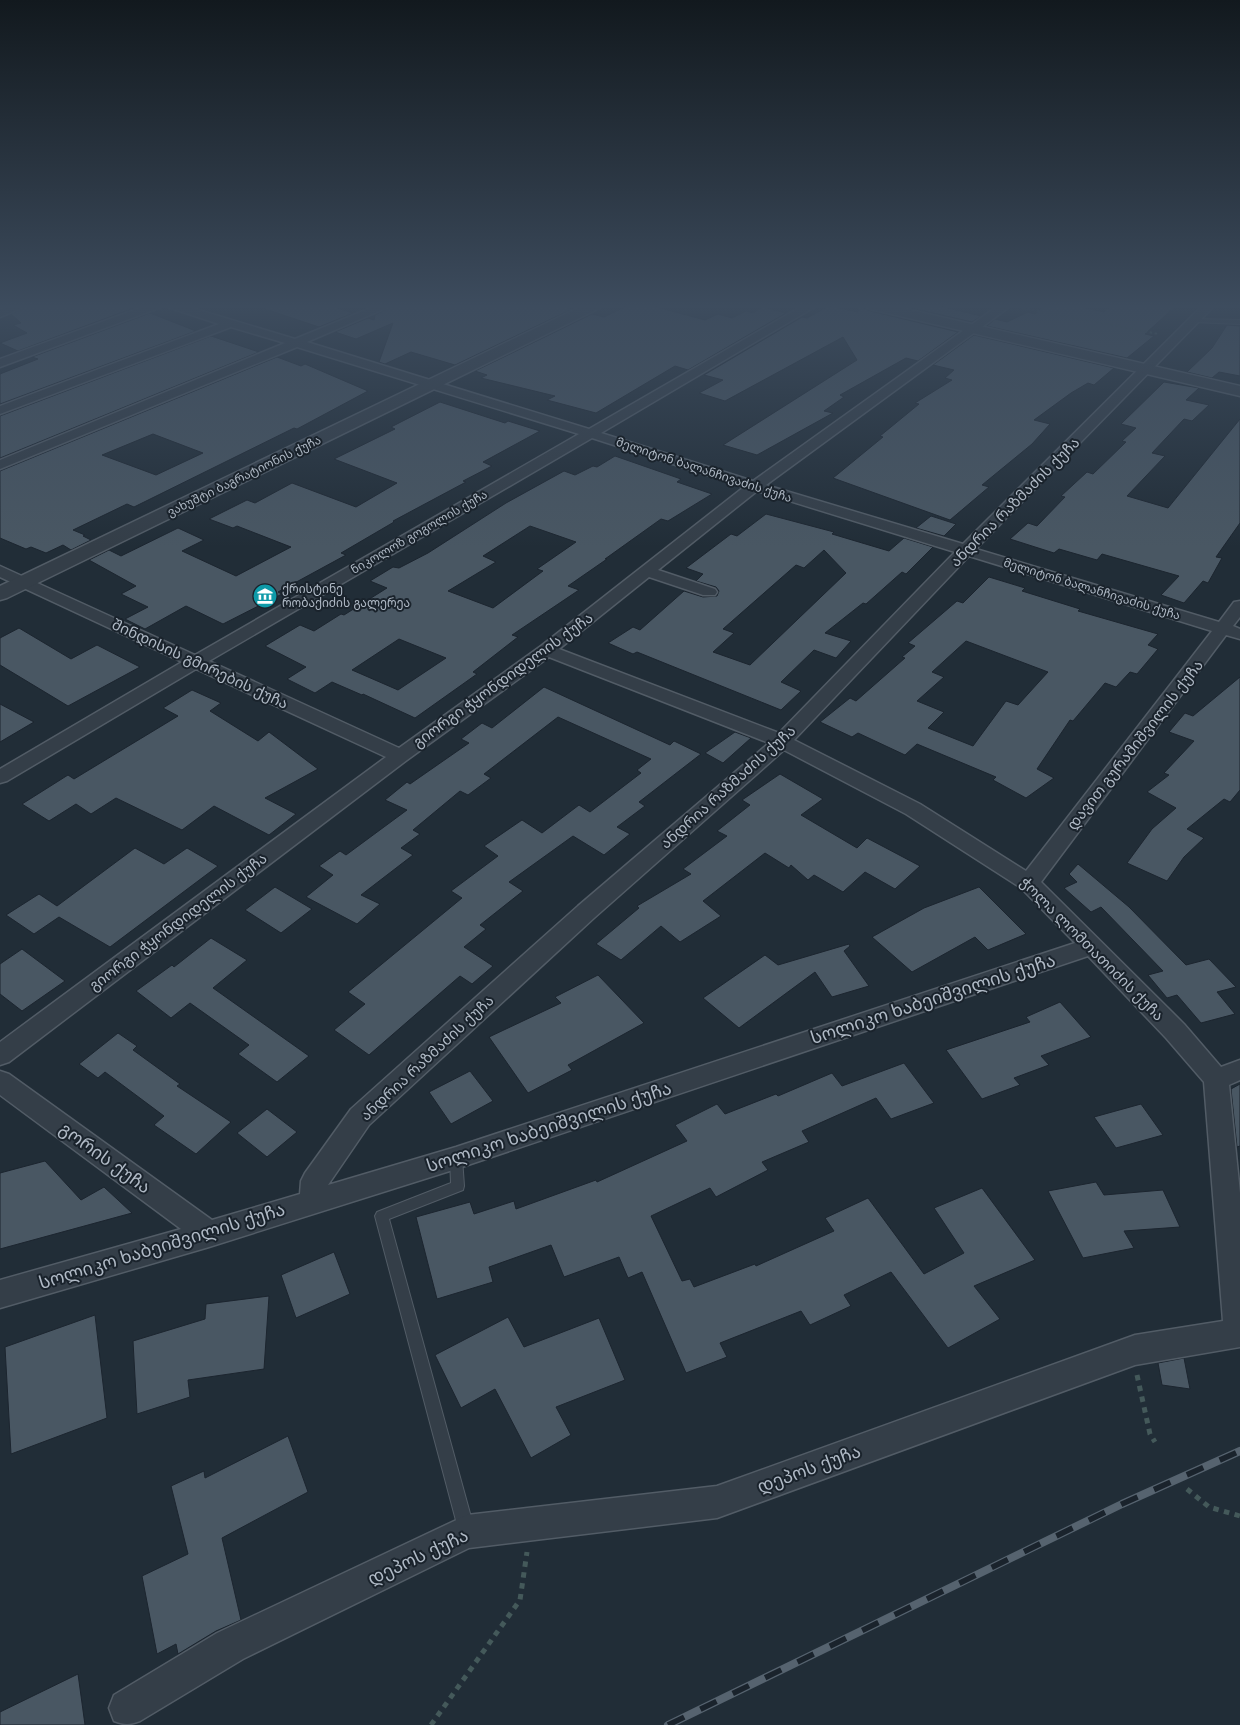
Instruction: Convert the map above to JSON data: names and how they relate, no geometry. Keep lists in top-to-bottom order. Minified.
{"streets":{"street":["მელიტონ ბალანჩივაძის ქუჩა","ვახუშტი ბაგრატიონის ქუჩა","ანდრია რაზმაძის ქუჩა","ნიკოლოზ გოგოლის ქუჩა","შინდისის გმირების ქუჩა","გიორგი ჭყონდიდელის ქუჩა","დავით გურამიშვილის ქუჩა","ჭოლა ლომთათიძის ქუჩა","სოლიკო ხაბეიშვილის ქუჩა","გორის ქუჩა","დეპოს ქუჩა"]},"crossings":[["მელიტონ ბალანჩივაძის ქუჩა","ანდრია რაზმაძის ქუჩა"],["მელიტონ ბალანჩივაძის ქუჩა","ნიკოლოზ გოგოლის ქუჩა"],["მელიტონ ბალანჩივაძის ქუჩა","გიორგი ჭყონდიდელის ქუჩა"],["მელიტონ ბალანჩივაძის ქუჩა","დავით გურამიშვილის ქუჩა"],["ვახუშტი ბაგრატიონის ქუჩა","შინდისის გმირების ქუჩა"],["ანდრია რაზმაძის ქუჩა","ჭოლა ლომთათიძის ქუჩა"],["ანდრია რაზმაძის ქუჩა","სოლიკო ხაბეიშვილის ქუჩა"],["ნიკოლოზ გოგოლის ქუჩა","შინდისის გმირების ქუჩა"],["შინდისის გმირების ქუჩა","გიორგი ჭყონდიდელის ქუჩა"],["გიორგი ჭყონდიდელის ქუჩა","ჭოლა ლომთათიძის ქუჩა"],["დავით გურამიშვილის ქუჩა","ჭოლა ლომთათიძის ქუჩა"],["ჭოლა ლომთათიძის ქუჩა","სოლიკო ხაბეიშვილის ქუჩა"],["ჭოლა ლომთათიძის ქუჩა","დეპოს ქუჩა"],["სოლიკო ხაბეიშვილის ქუჩა","გორის ქუჩა"]],"places":{"museum":["ქრისტინე რობაქიძის გალერეა"]}}
